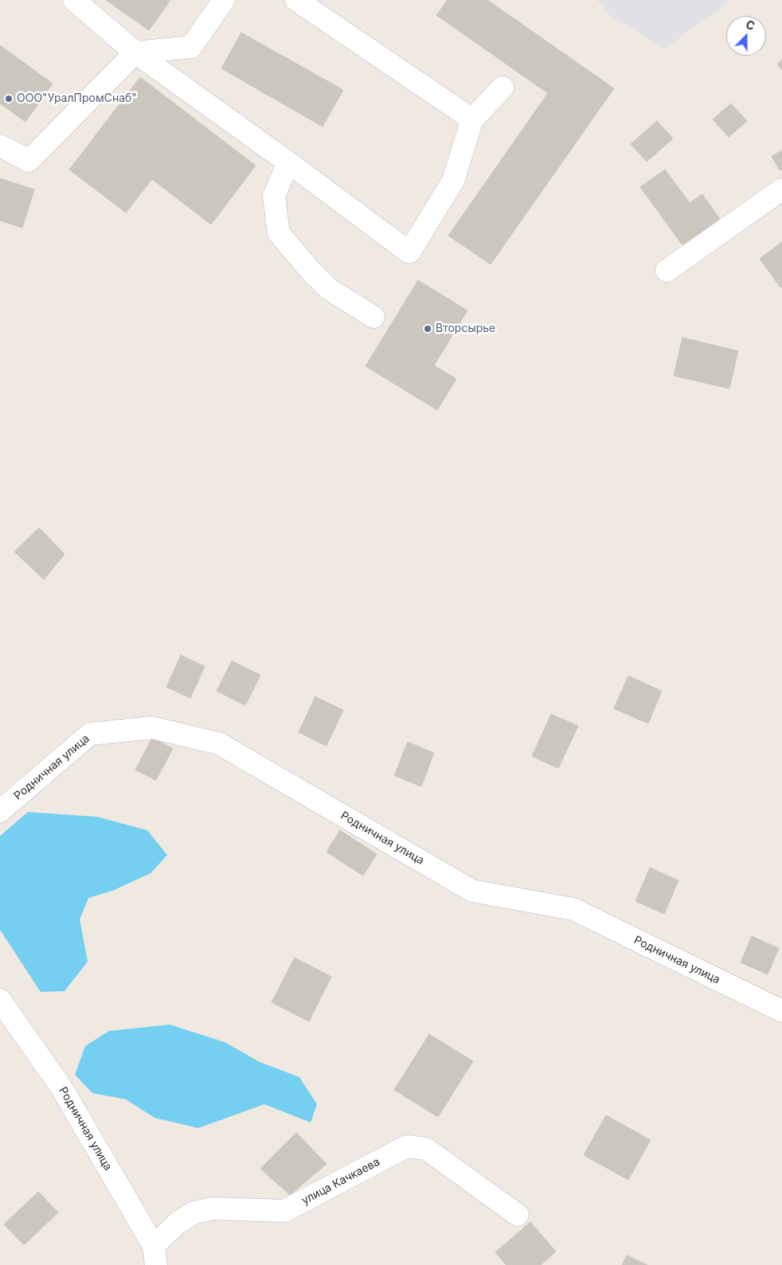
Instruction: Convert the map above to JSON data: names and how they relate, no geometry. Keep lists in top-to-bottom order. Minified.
{"streets":{"street":["Родничная улица","улица Качкаева"]},"crossings":[["Родничная улица","улица Качкаева"]],"places":["ООО\"УралПромСнаб\"","Вторсырье"],"north":"top"}
